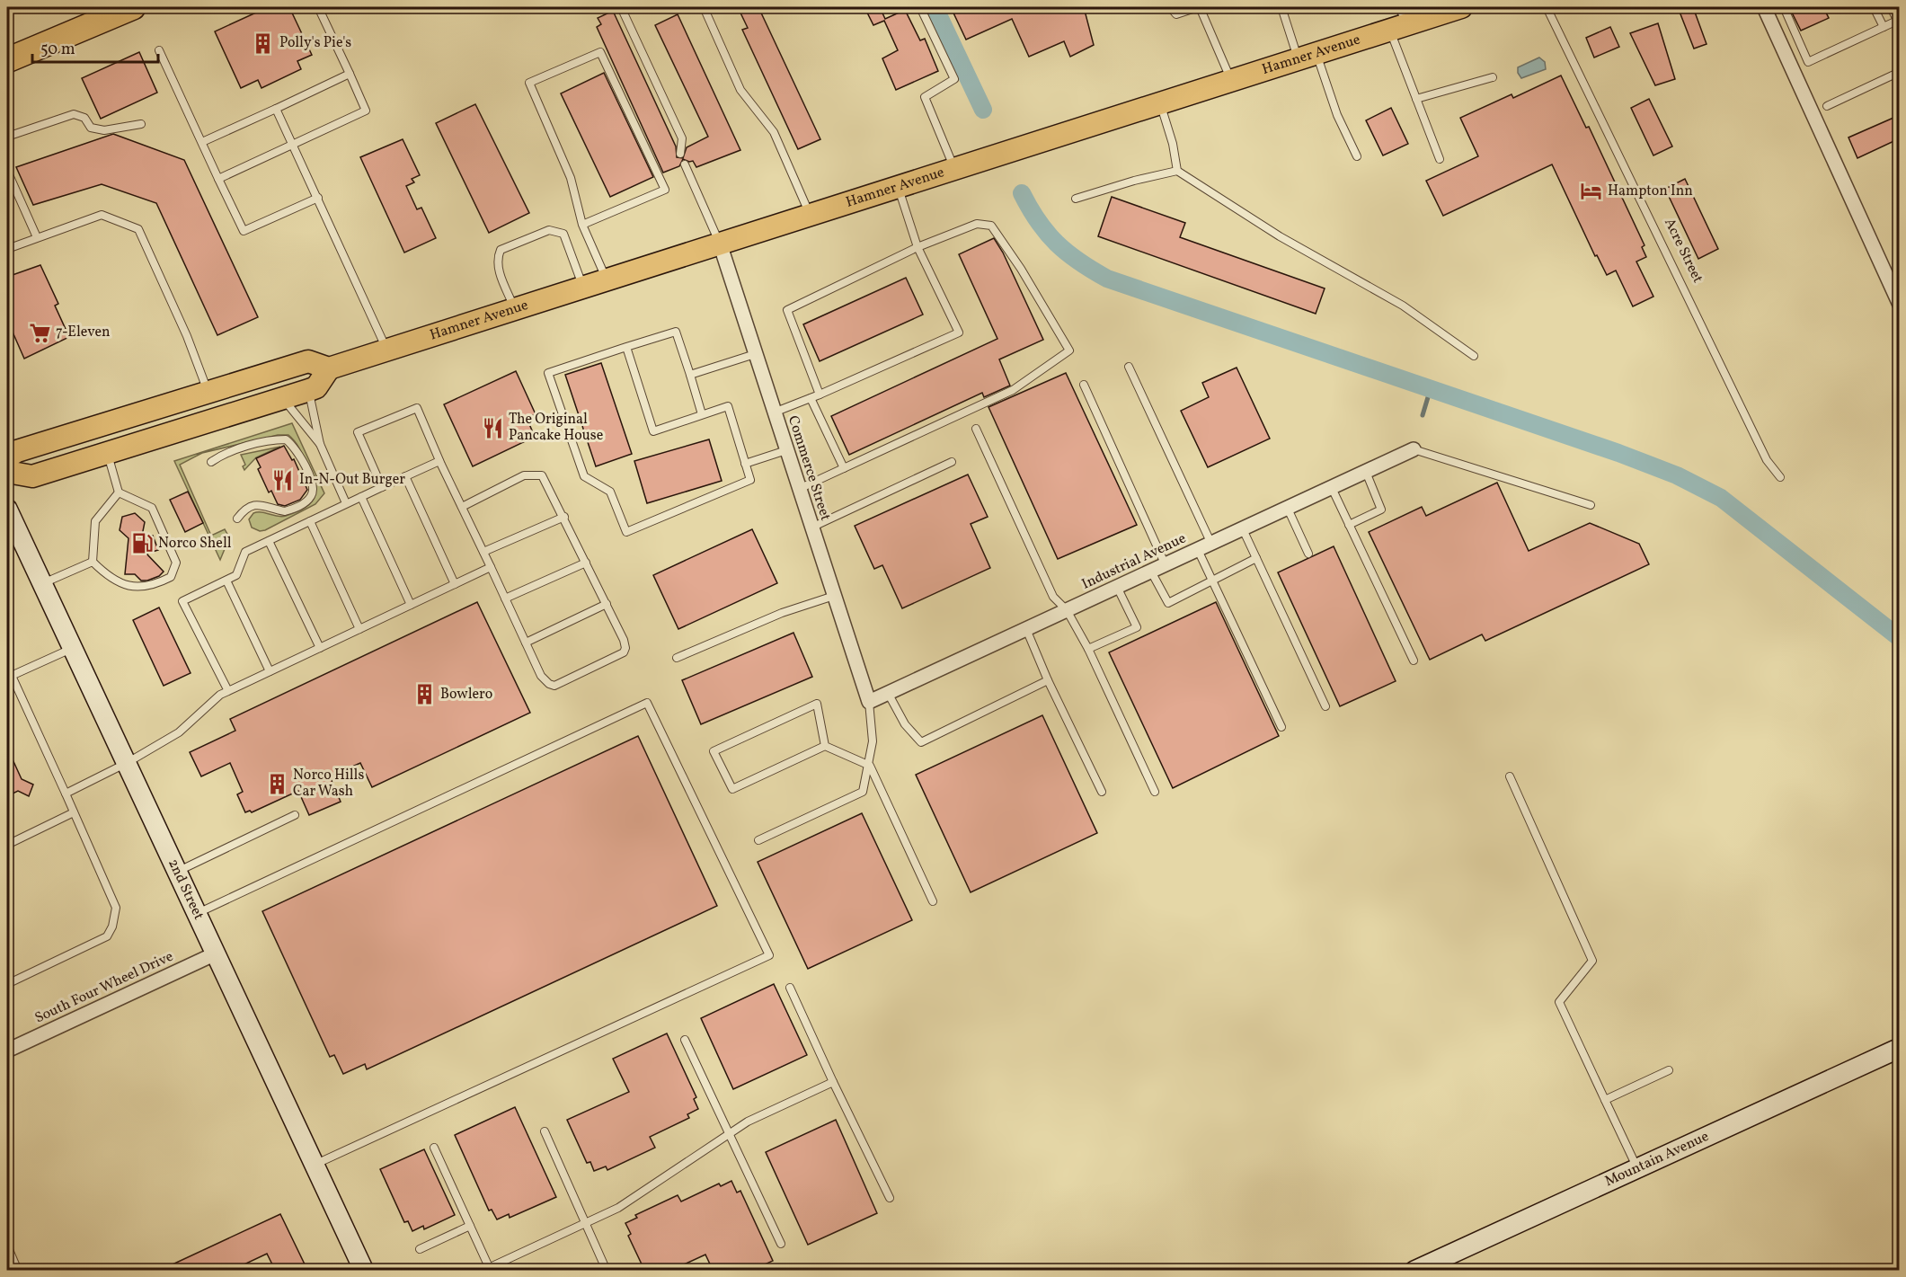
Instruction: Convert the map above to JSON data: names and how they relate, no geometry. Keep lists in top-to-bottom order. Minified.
{"streets":{"main road":["Hamner Avenue","2nd Street","Mountain Avenue"],"street":["Commerce Street","Industrial Avenue","South Four Wheel Drive"],"lane":["Acre Street"]},"crossings":[["Hamner Avenue","Commerce Street"],["Commerce Street","Industrial Avenue"],["2nd Street","South Four Wheel Drive"]],"places":{"building":["Polly's Pie's","Bowlero","Norco Hills Car Wash"],"hotel":["Hampton Inn"],"supermarket":["7-Eleven"],"restaurant":["The Original Pancake House","In-N-Out Burger"],"fuel station":["Norco Shell"]},"scale_bar":"50 m"}
